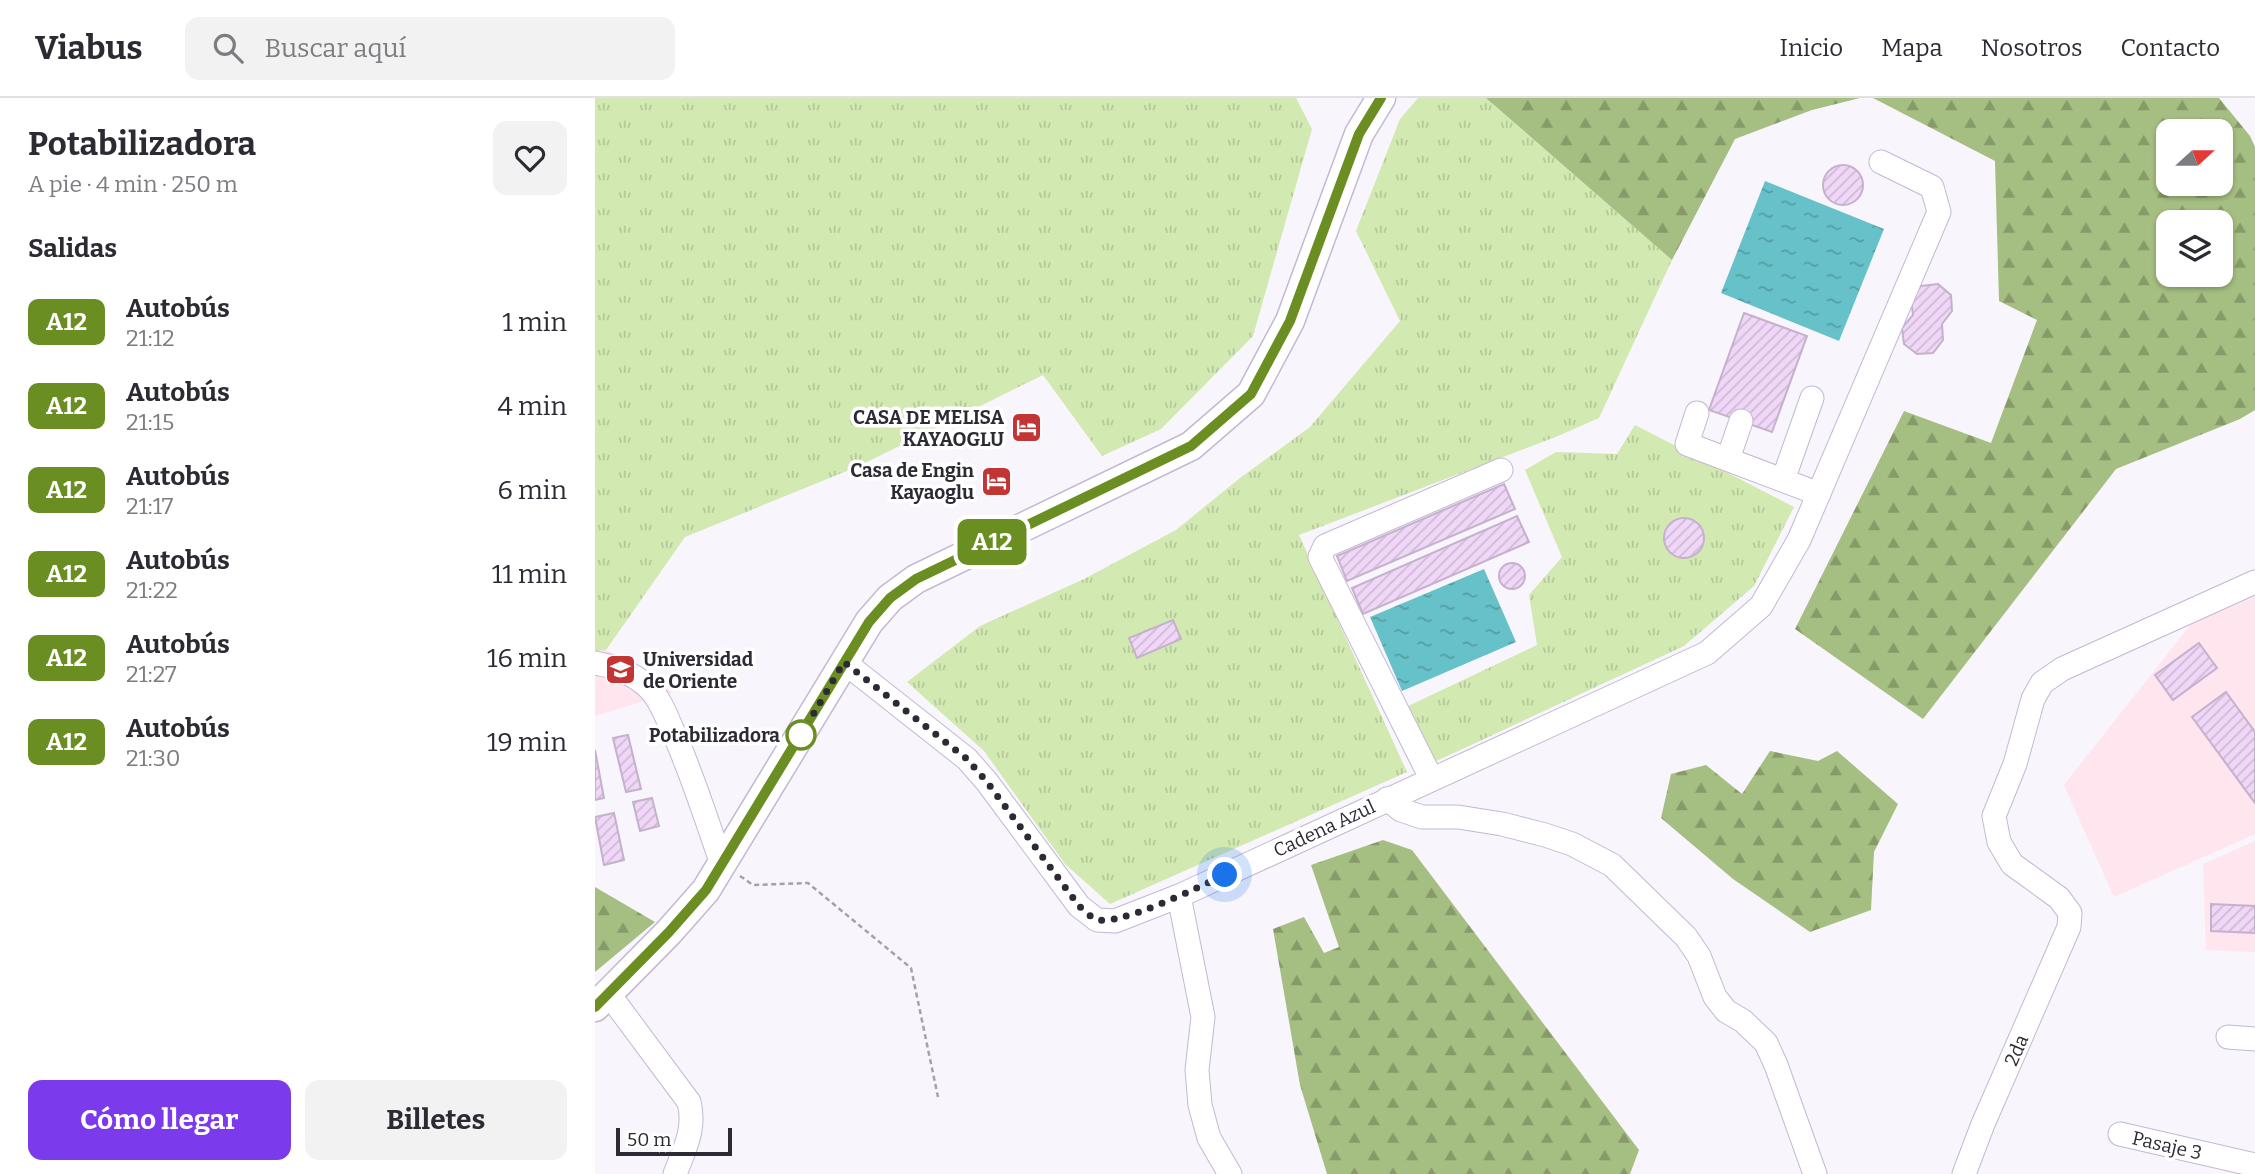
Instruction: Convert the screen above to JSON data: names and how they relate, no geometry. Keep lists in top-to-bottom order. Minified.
{"streets":{"street":["Cadena Azul","2da","Pasaje 3"]},"places":{"hotel":["CASA DE MELISA KAYAOGLU","Casa de Engin Kayaoglu"],"school or university":["Universidad de Oriente"],"other":["Potabilizadora"]},"lines":["bus line A12"],"scale_bar":"50 m","north":"right","page":{"header":"Viabus","search":"Buscar aquí","nav":["Inicio","Mapa","Nosotros","Contacto"],"heading":[["Potabilizadora","A pie · 4 min · 250 m"],"Salidas"],"on_map":"A12","list":[{"mark":"A12","name":"Autobús","note":"21:12","value":"1 min"},{"mark":"A12","name":"Autobús","note":"21:15","value":"4 min"},{"mark":"A12","name":"Autobús","note":"21:17","value":"6 min"},{"mark":"A12","name":"Autobús","note":"21:22","value":"11 min"},{"mark":"A12","name":"Autobús","note":"21:27","value":"16 min"},{"mark":"A12","name":"Autobús","note":"21:30","value":"19 min"}],"buttons":["Cómo llegar","Billetes"],"scale":"50 m"}}
